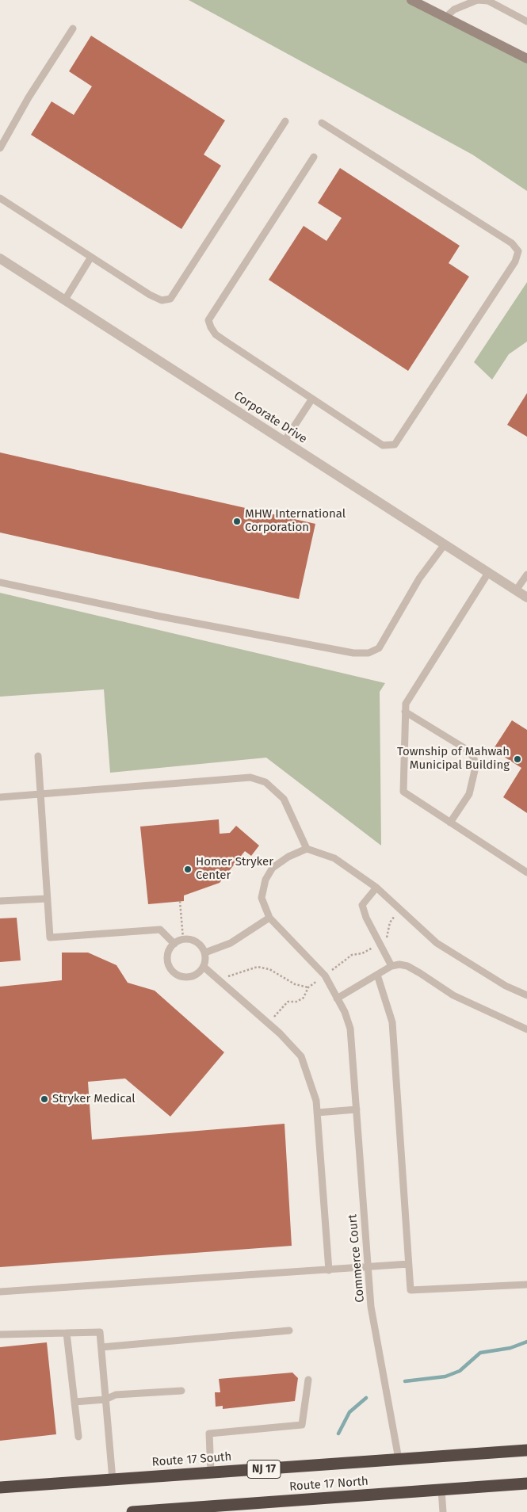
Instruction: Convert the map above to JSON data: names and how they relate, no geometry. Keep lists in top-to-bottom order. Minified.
{"streets":{"highway":["Route 17 South","NJ 17","Route 17 North"],"street":["Corporate Drive"],"lane":["Commerce Court"]},"crossings":[["Commerce Court","Route 17 South"]],"places":["MHW International Corporation","Township of Mahwah Municipal Building","Homer Stryker Center","Stryker Medical"]}
